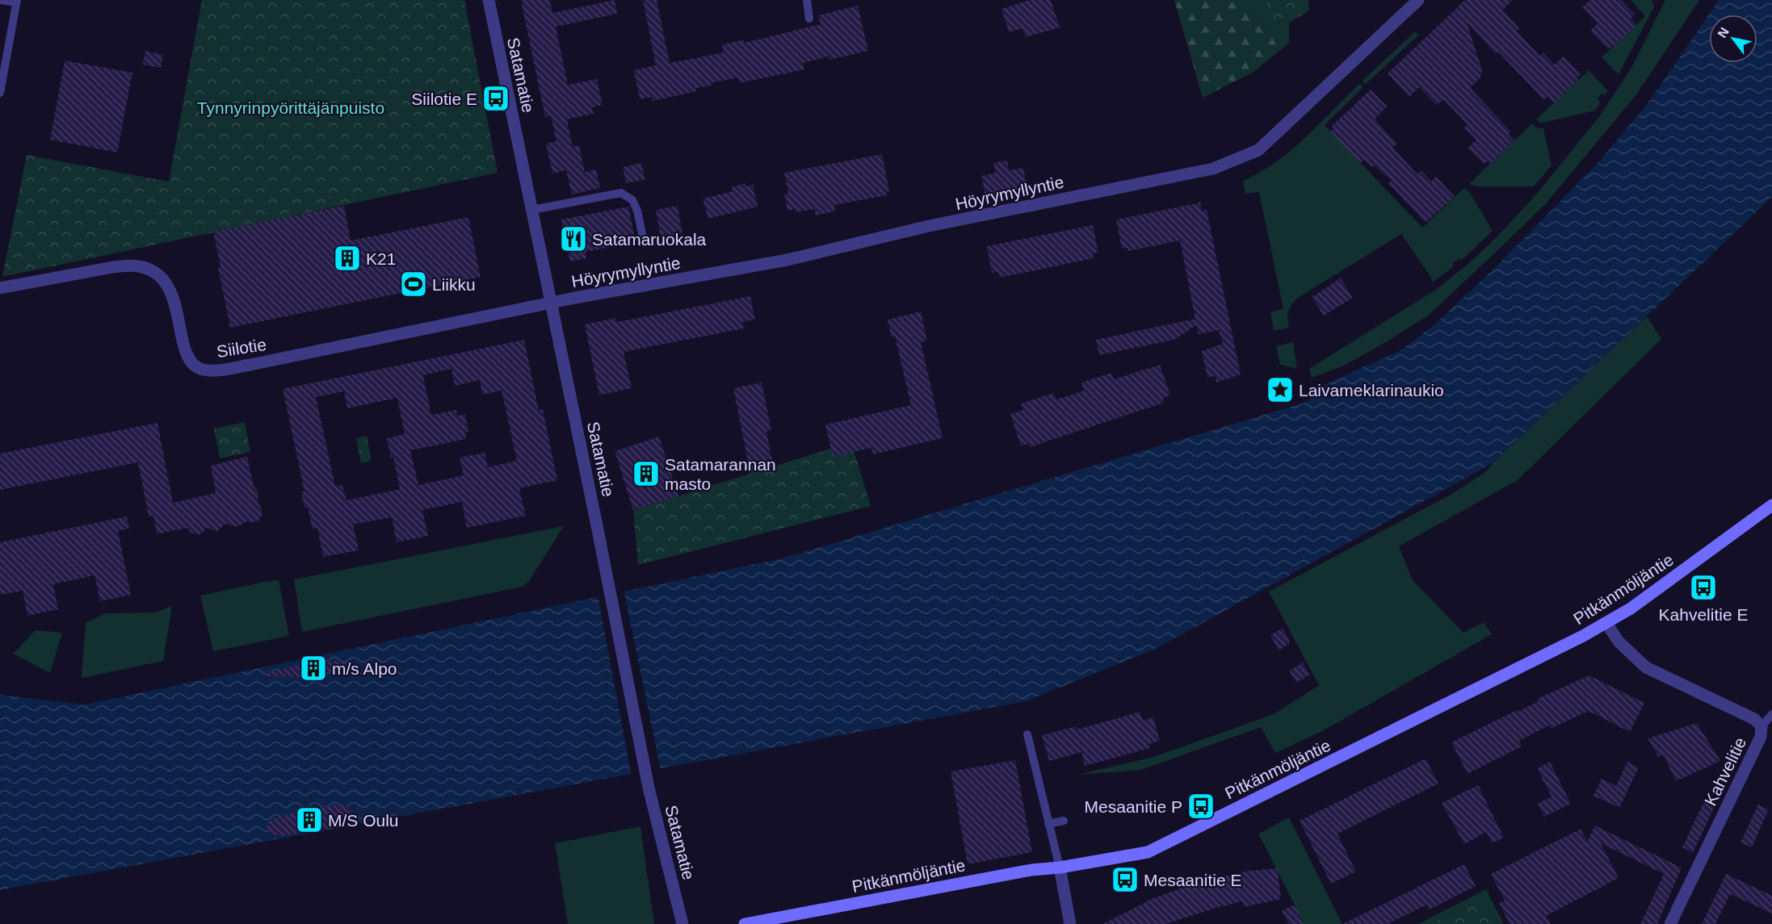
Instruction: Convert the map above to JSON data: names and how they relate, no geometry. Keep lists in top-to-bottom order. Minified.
{"streets":{"street":["Satamatie","Höyrymyllyntie","Siilotie","Pitkänmöljäntie","Kahvelitie"]},"crossings":[["Satamatie","Höyrymyllyntie"],["Satamatie","Siilotie"],["Höyrymyllyntie","Siilotie"],["Pitkänmöljäntie","Kahvelitie"]],"parks":["Tynnyrinpyörittäjänpuisto"],"places":{"bus stop":["Siilotie E","Kahvelitie E","Mesaanitie P","Mesaanitie E"],"restaurant":["Satamaruokala"],"building":["K21","Satamarannan masto","m/s Alpo","M/S Oulu"],"sports":["Liikku"],"place":["Laivameklarinaukio"]},"north":"top left"}
